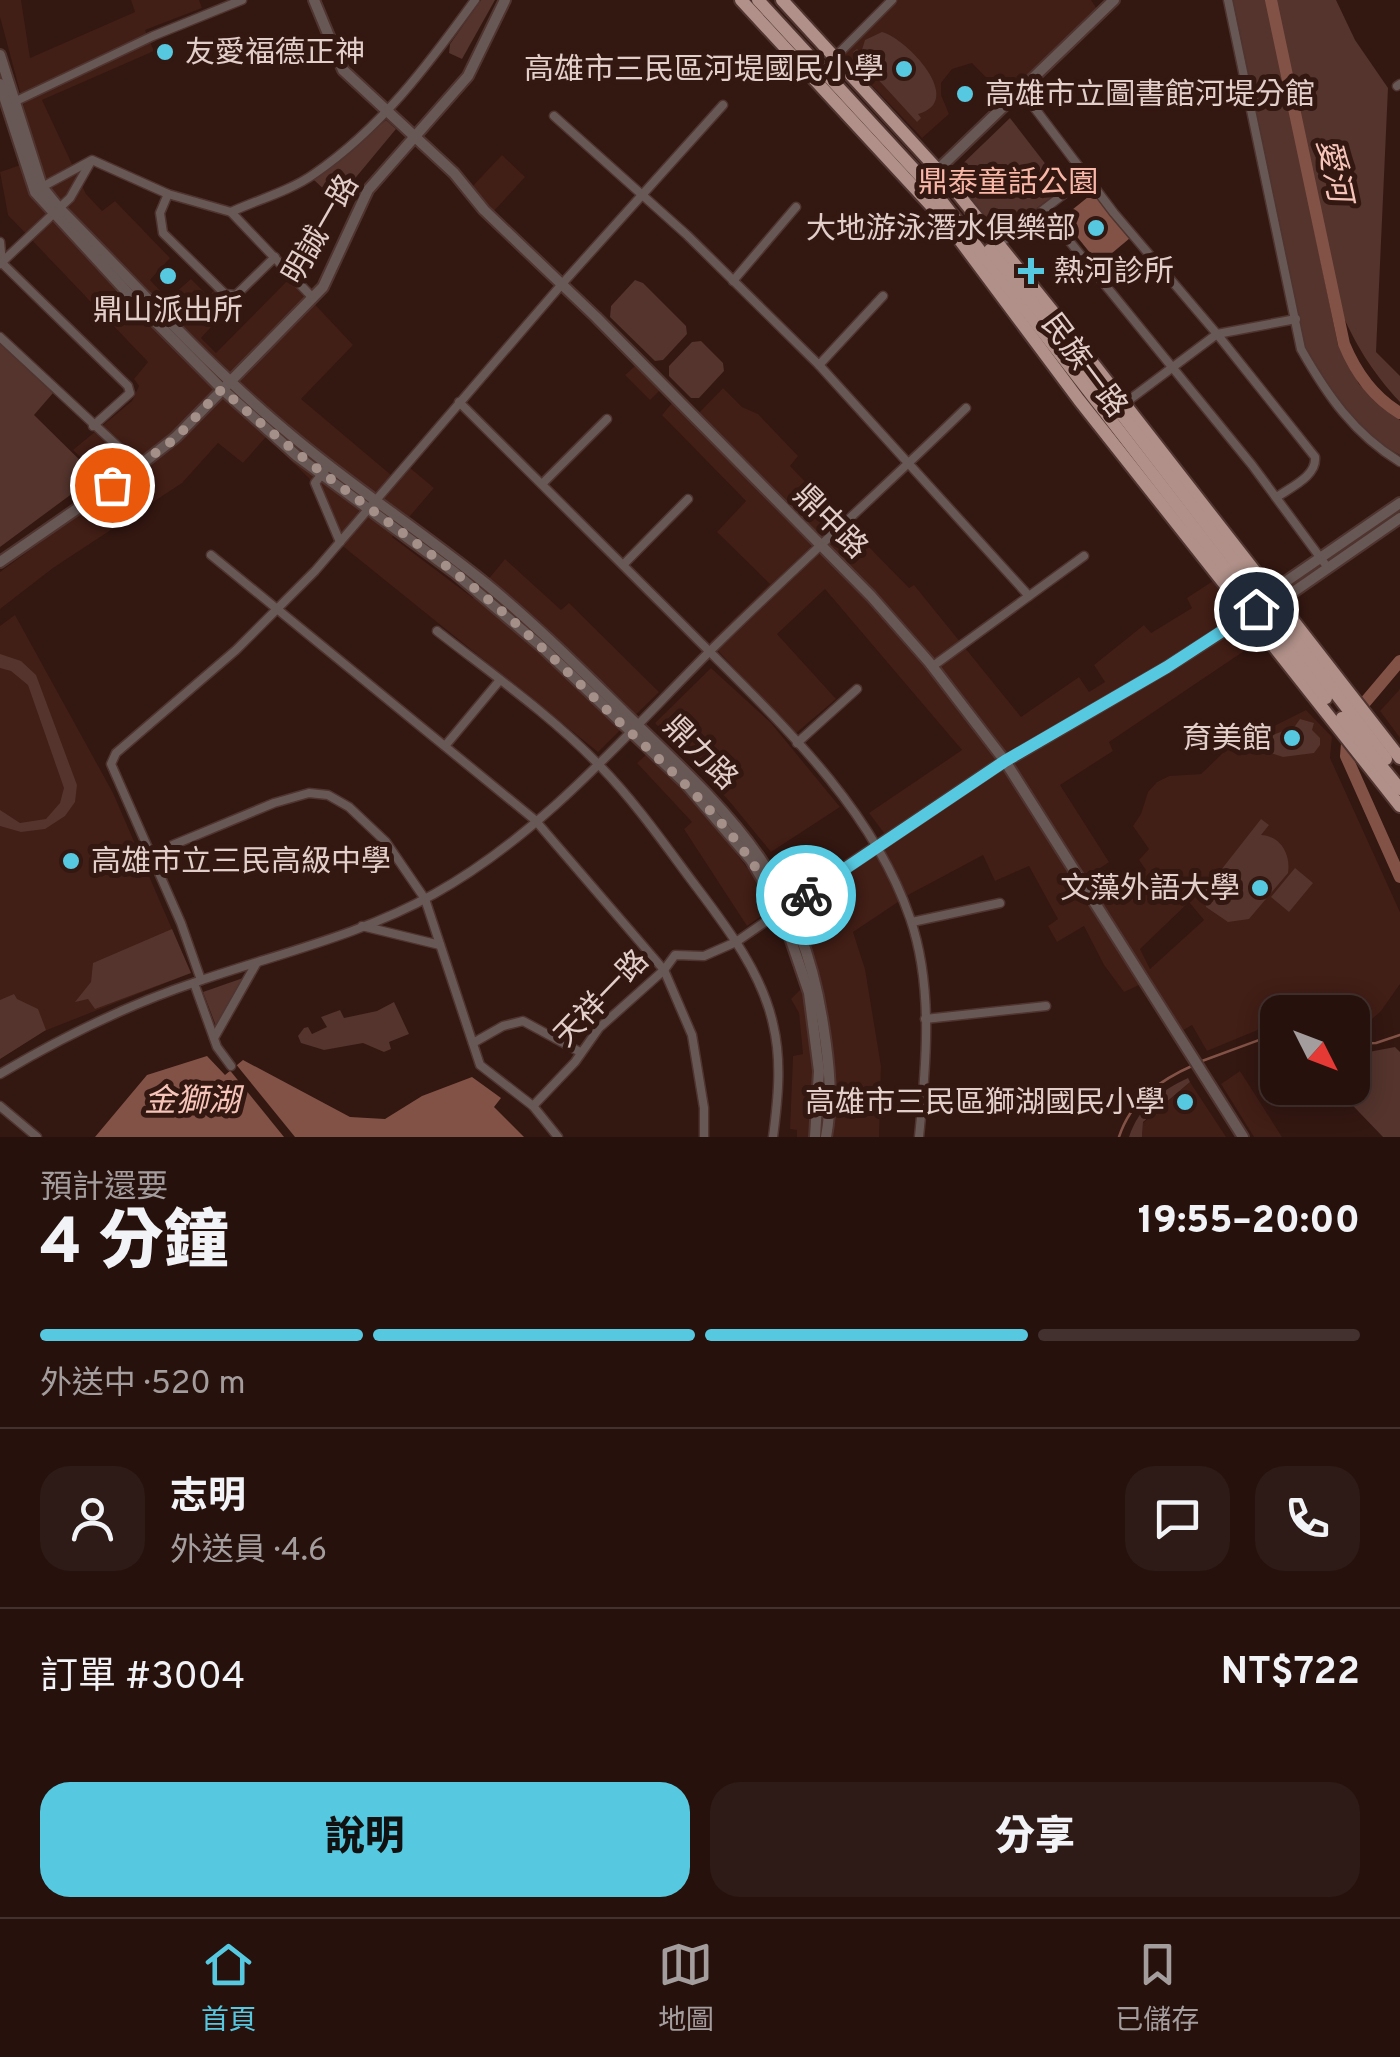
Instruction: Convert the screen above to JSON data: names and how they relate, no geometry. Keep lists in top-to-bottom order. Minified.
{"streets":{"main road":["民族一路"],"street":["明誠一路","鼎中路","鼎力路","天祥一路"]},"crossings":[["明誠一路","鼎中路"],["明誠一路","鼎力路"],["民族一路","天祥一路"],["鼎中路","天祥一路"],["鼎力路","天祥一路"]],"water":["愛河","金獅湖"],"parks":["鼎泰童話公園"],"places":{"other":["友愛福德正神","高雄市三民區河堤國民小學","高雄市立圖書館河堤分館","大地游泳潛水俱樂部","鼎山派出所","育美館","高雄市立三民高級中學","文藻外語大學","高雄市三民區獅湖國民小學"],"health":["熱河診所"]},"north":"bottom right","page":{"heading":["4 分鐘","預計還要","19:55–20:00"],"panel":["志明","外送員 · 4.6","訂單 #3004","NT$722"],"bar":"外送中 · 520 m","buttons":["說明","分享"],"tabs":["首頁","地圖","已儲存"]}}
